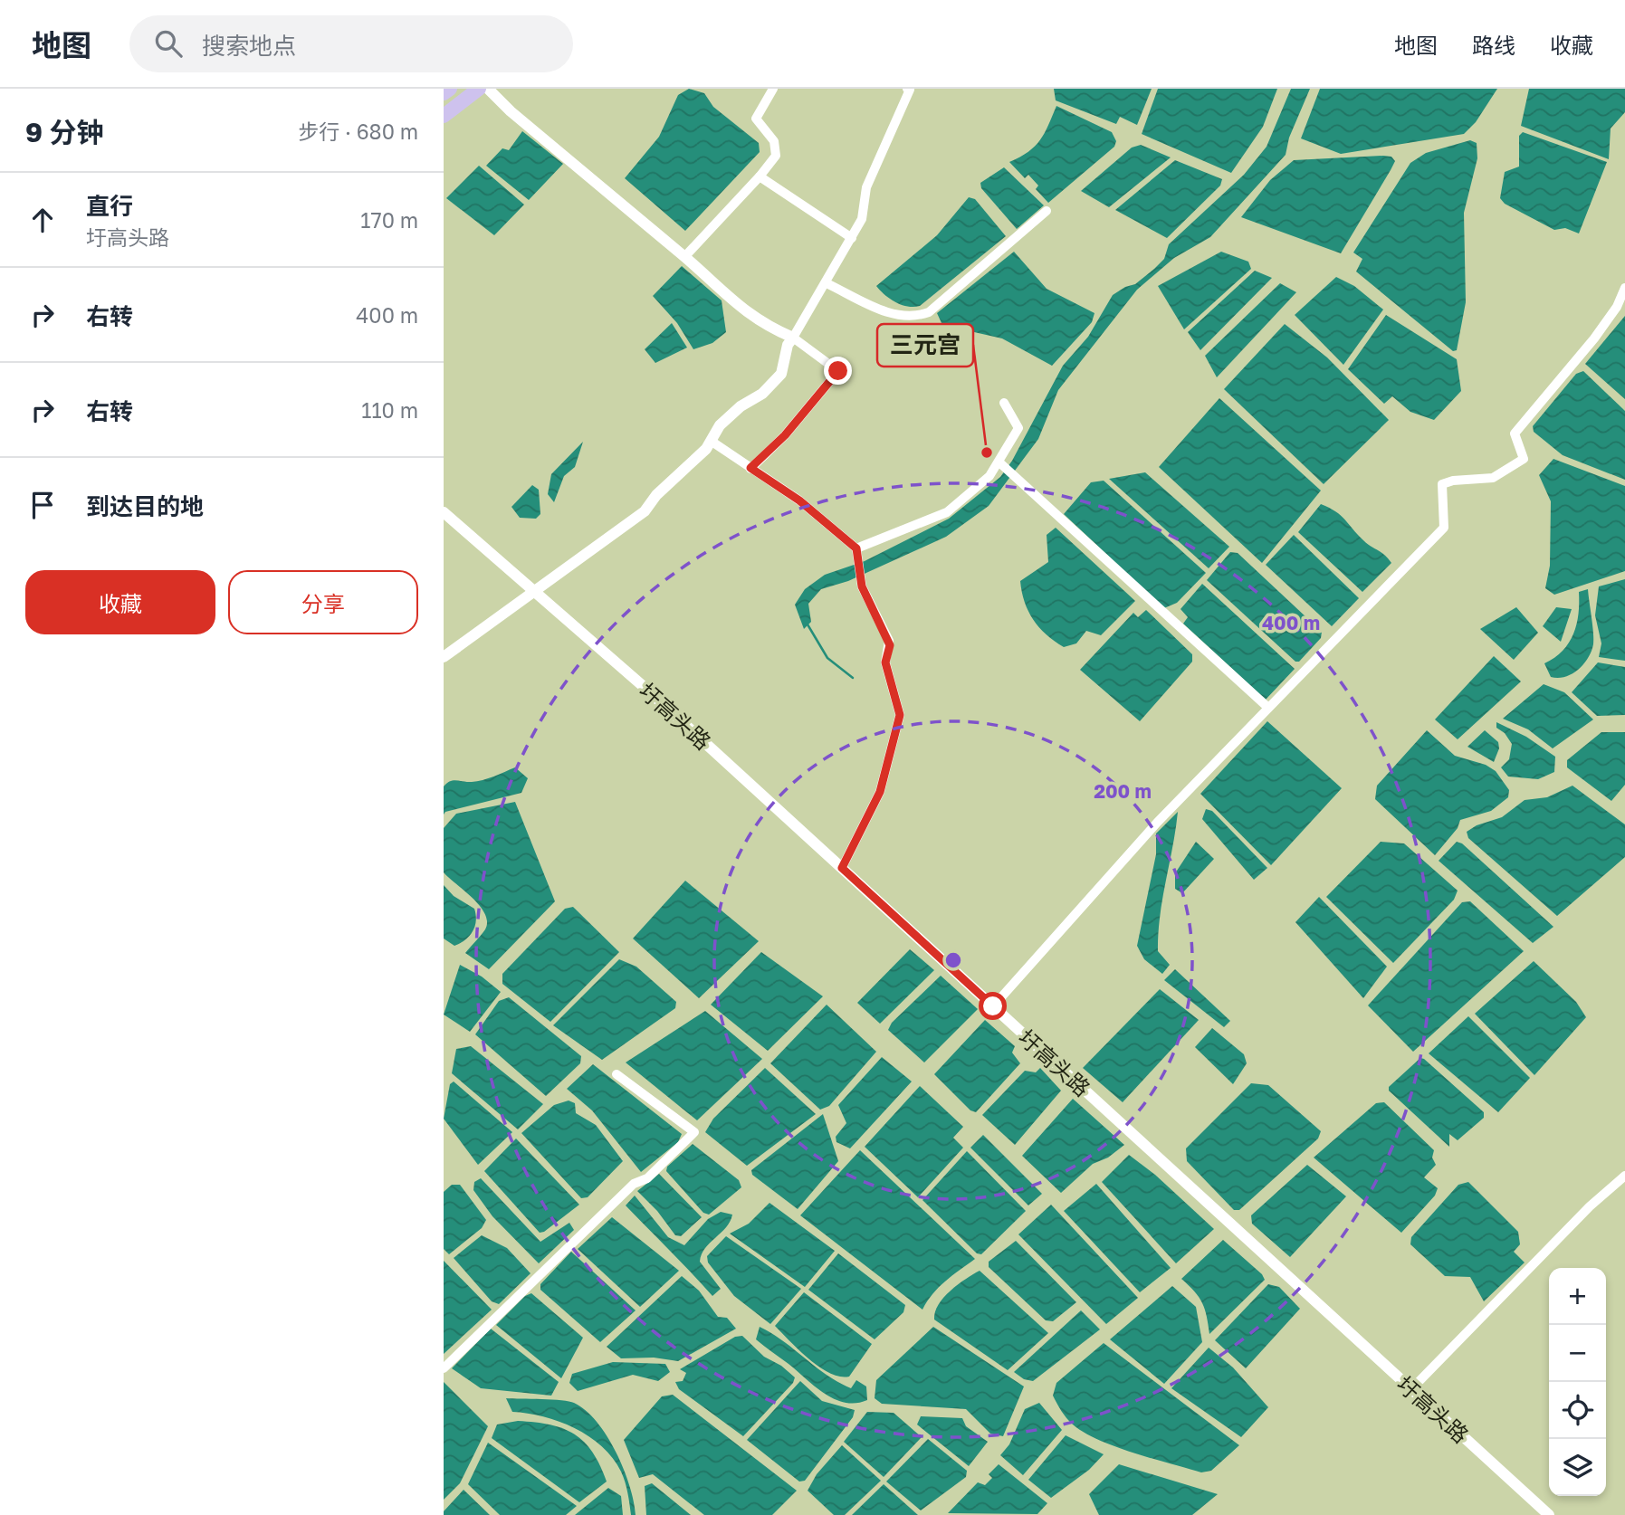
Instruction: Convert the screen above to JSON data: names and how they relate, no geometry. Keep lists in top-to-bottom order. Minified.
{"streets":{"street":["圩高头路"]},"places":["三元宫"],"page":{"header":"地图","search":"搜索地点","nav":["地图","路线","收藏"],"heading":["9 分钟","步行 · 680 m"],"list":[["直行","圩高头路","170 m"],["右转","400 m"],["右转","110 m"],"到达目的地"],"buttons":["收藏","分享"],"map_buttons":["+","−"]},"rings":["400 m","200 m"]}
